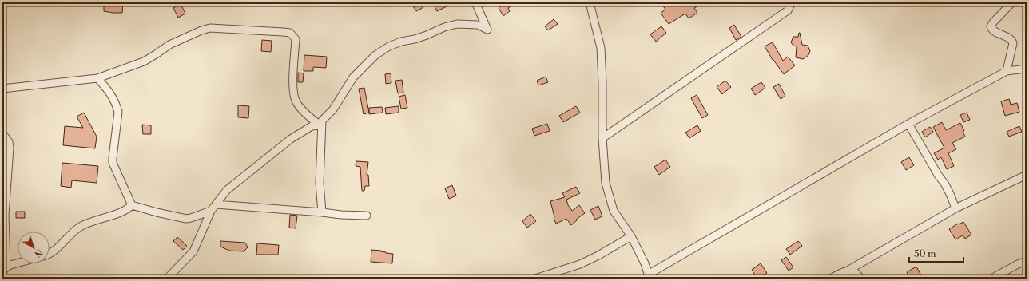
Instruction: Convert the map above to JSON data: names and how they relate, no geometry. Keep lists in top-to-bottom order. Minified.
{"scale_bar":"50 m","north":"bottom right"}
